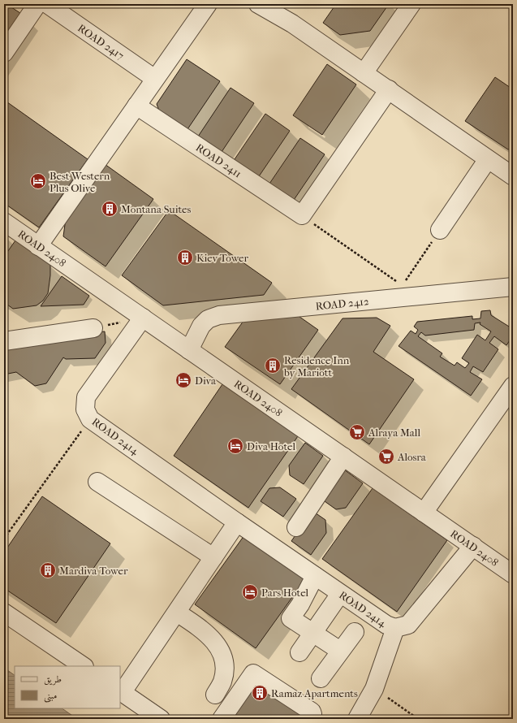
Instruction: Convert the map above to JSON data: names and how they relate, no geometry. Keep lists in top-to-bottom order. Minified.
{"streets":{"street":["ROAD 2417","ROAD 2411","ROAD 2408","ROAD 2412","ROAD 2414"]},"crossings":[["ROAD 2408","ROAD 2412"],["ROAD 2408","ROAD 2414"]],"places":{"hotel":["Best Western Plus Olive","Diva","Diva Hotel","Pars Hotel"],"building":["Montana Suites","Kiev Tower","Residence Inn by Mariott","Mardiva Tower","Ramaz Apartments"],"supermarket":["Alraya Mall","Alosra"]},"legend":["طريق","مبنى"]}
